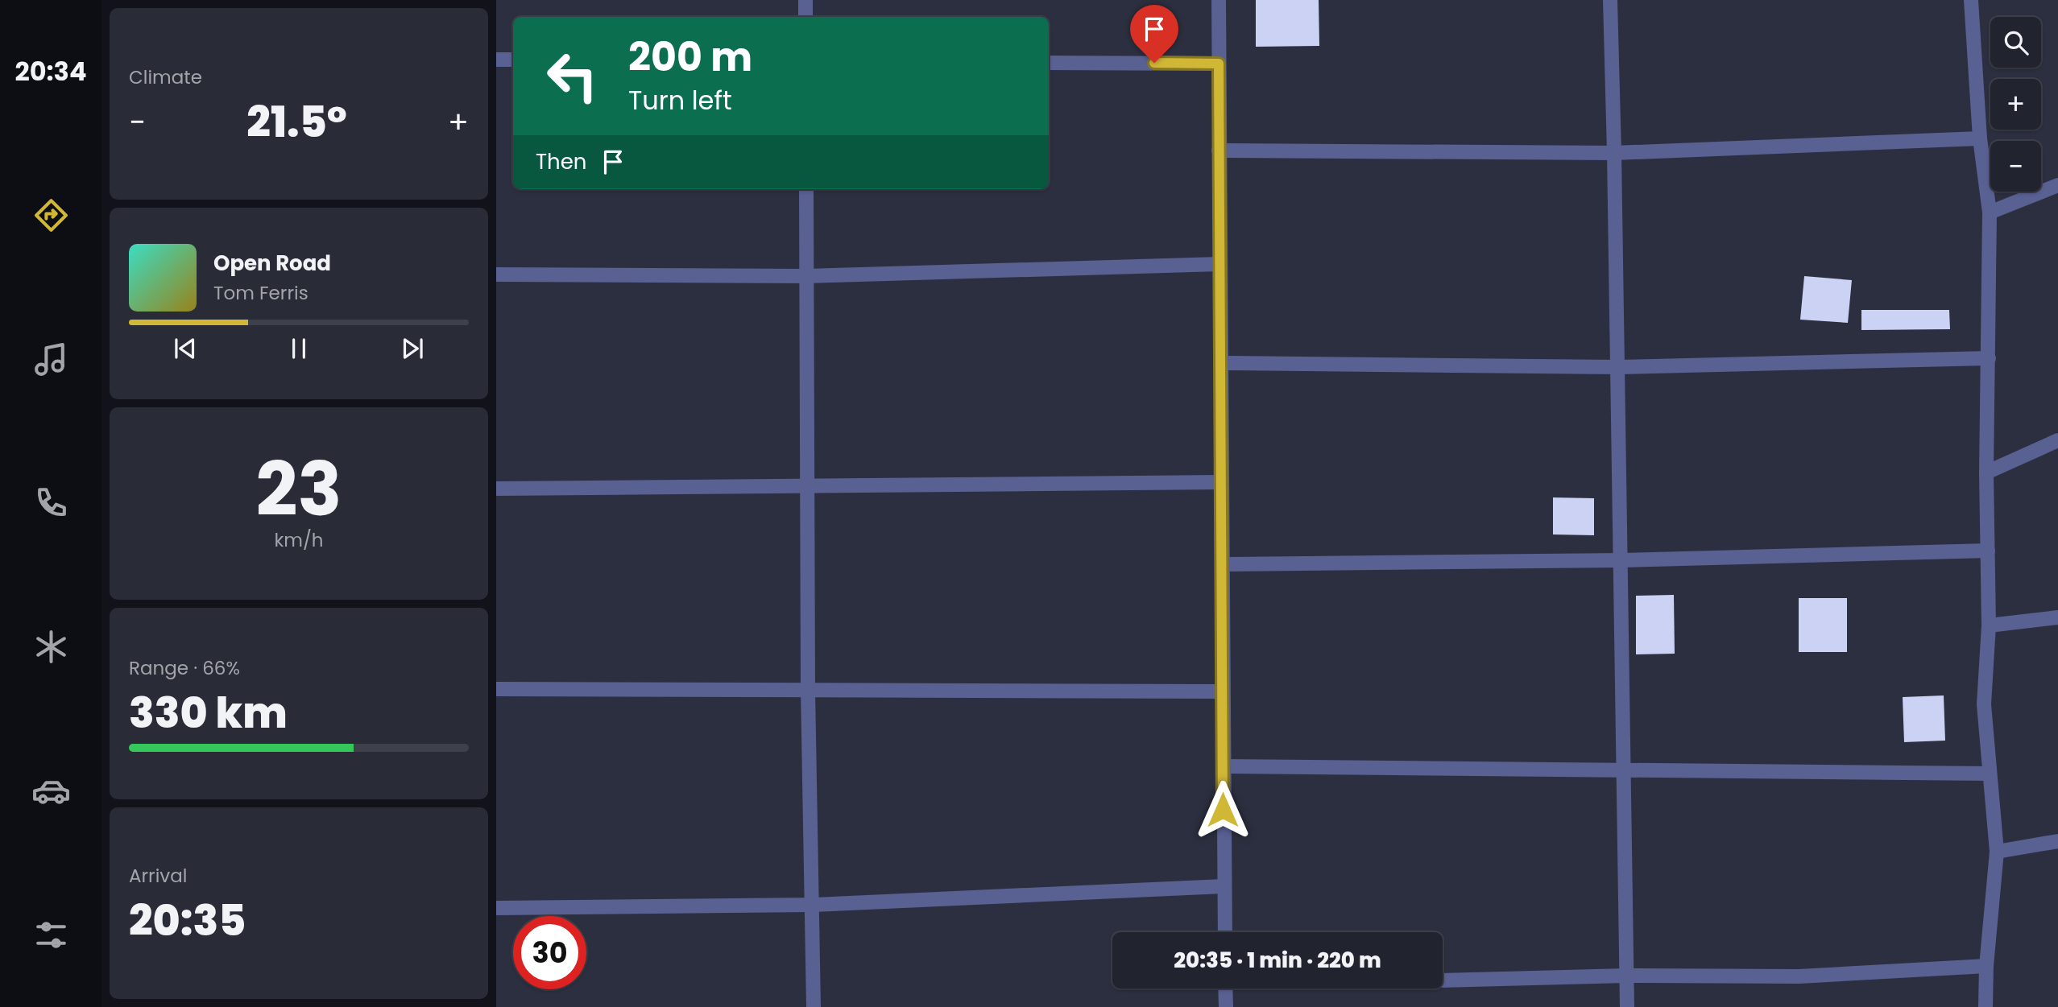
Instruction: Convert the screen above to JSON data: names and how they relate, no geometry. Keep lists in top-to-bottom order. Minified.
{"page":{"tabs":"20:34","tile":["Climate",["23","km/h"],["Range · 66%","330 km"],["Arrival","20:35"]],"map_buttons":["+","−"],"turn":["200 m","Turn left"],"heat":["−","21.5°","+"],"then":"Then","song":["Open Road","Tom Ferris"],"limit":"30","trip":"20:35 · 1 min · 220 m"}}
